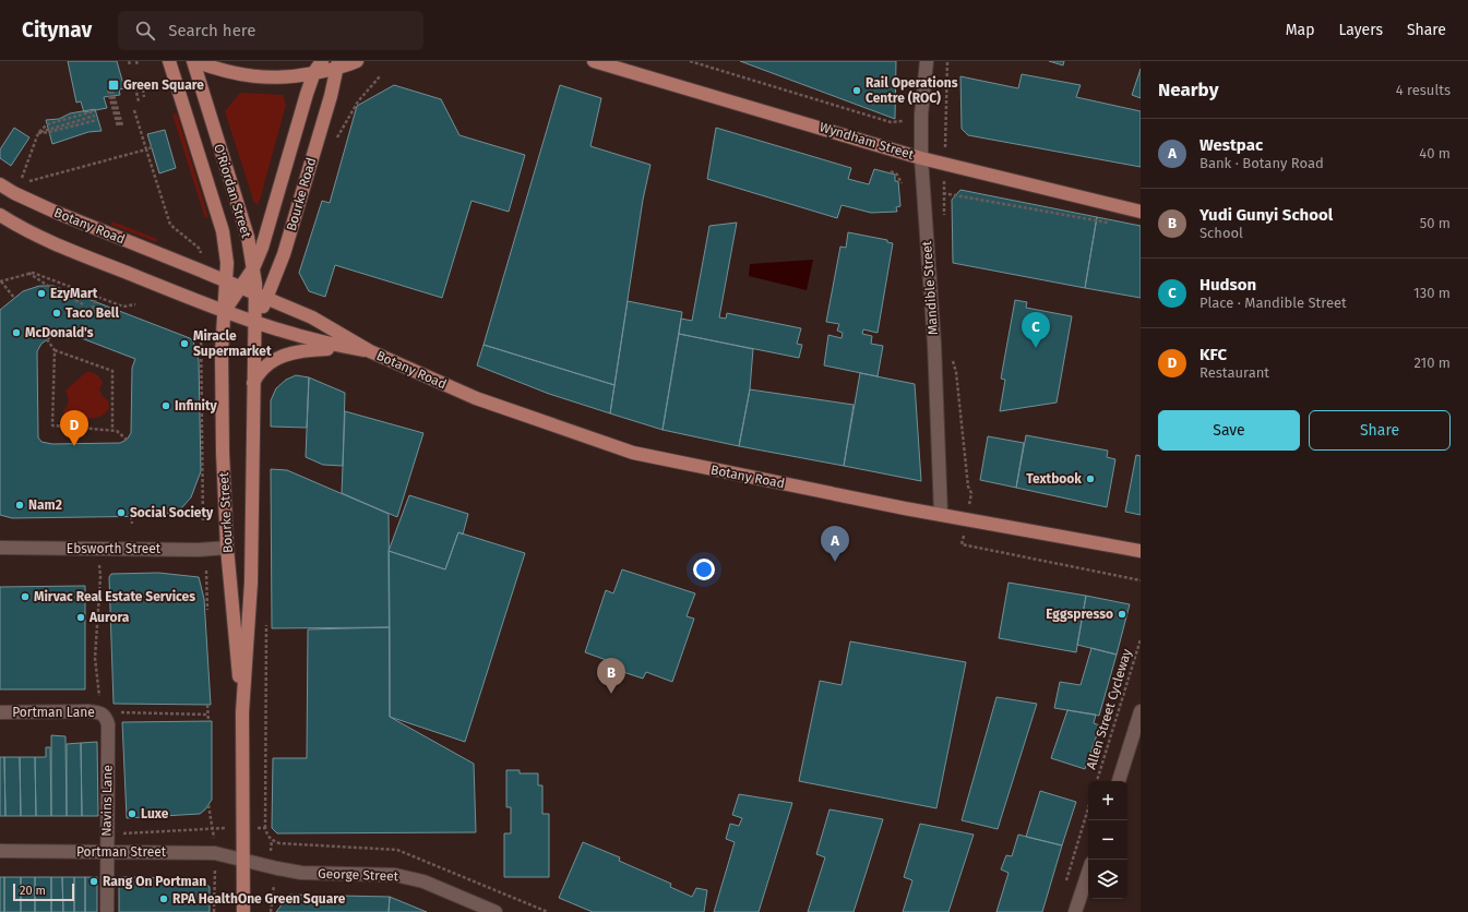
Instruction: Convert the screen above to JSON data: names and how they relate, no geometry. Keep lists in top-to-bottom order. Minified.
{"streets":{"main road":["Wyndham Street","O'Riordan Street","Bourke Road","Botany Road","Bourke Street"],"street":["Mandible Street","Ebsworth Street","Portman Lane","Navins Lane","Portman Street","George Street"],"path":["Allen Street Cycleway"]},"crossings":[["Wyndham Street","Mandible Street"],["O'Riordan Street","Bourke Road"],["O'Riordan Street","Botany Road"],["O'Riordan Street","Bourke Street"],["Bourke Road","Botany Road"],["Bourke Road","Bourke Street"],["Botany Road","Mandible Street"],["Botany Road","Bourke Street"],["Bourke Street","Ebsworth Street"],["Bourke Street","Portman Street"],["Bourke Street","George Street"],["Portman Lane","Navins Lane"],["Navins Lane","Portman Street"],["Portman Street","George Street"]],"places":{"transit":["Green Square"],"other":["Rail Operations Centre (ROC)","EzyMart","Taco Bell","McDonald's","Miracle Supermarket","Infinity","Textbook","Nam2","Social Society","Mirvac Real Estate Services","Eggspresso","Aurora","Luxe","Rang On Portman","RPA HealthOne Green Square"]},"scale_bar":"20 m","page":{"header":"Citynav","search":"Search here","nav":["Map","Layers","Share"],"heading":["Nearby","4 results"],"list":[{"mark":"A","name":"Westpac","note":"Bank · Botany Road","value":"40 m"},{"mark":"B","name":"Yudi Gunyi School","note":"School","value":"50 m"},{"mark":"C","name":"Hudson","note":"Place · Mandible Street","value":"130 m"},{"mark":"D","name":"KFC","note":"Restaurant","value":"210 m"}],"pins":["C","D","A","B"],"buttons":["Save","Share"],"map_buttons":["+","−"],"scale":"20 m"}}
